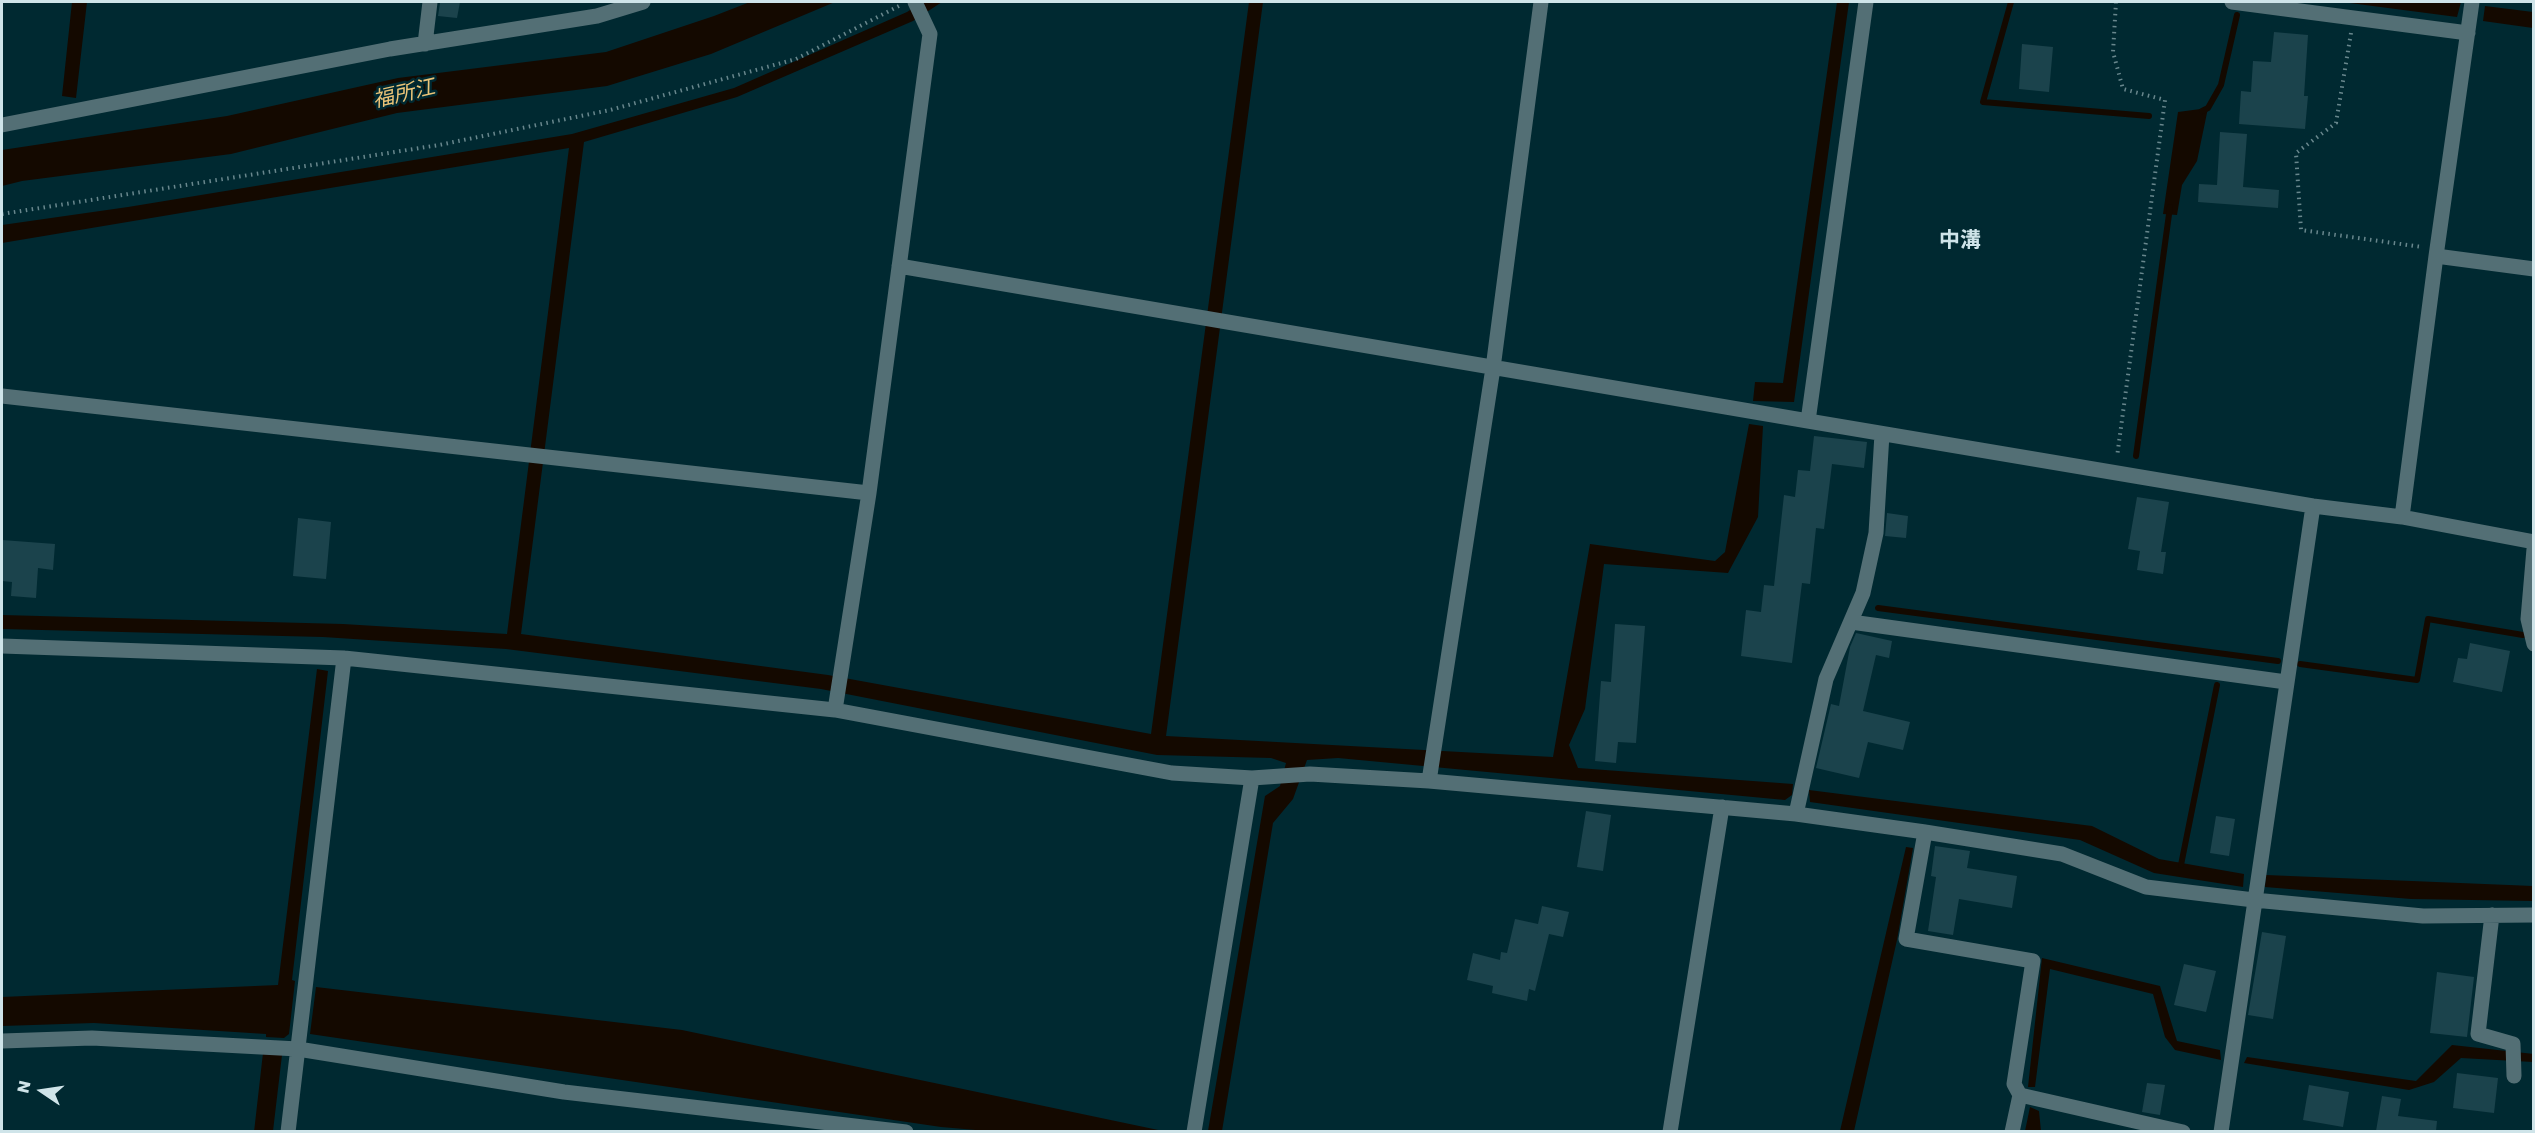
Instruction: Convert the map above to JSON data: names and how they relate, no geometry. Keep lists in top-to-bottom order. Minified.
{"districts":["中溝"],"water":["福所江"],"north":"left"}
